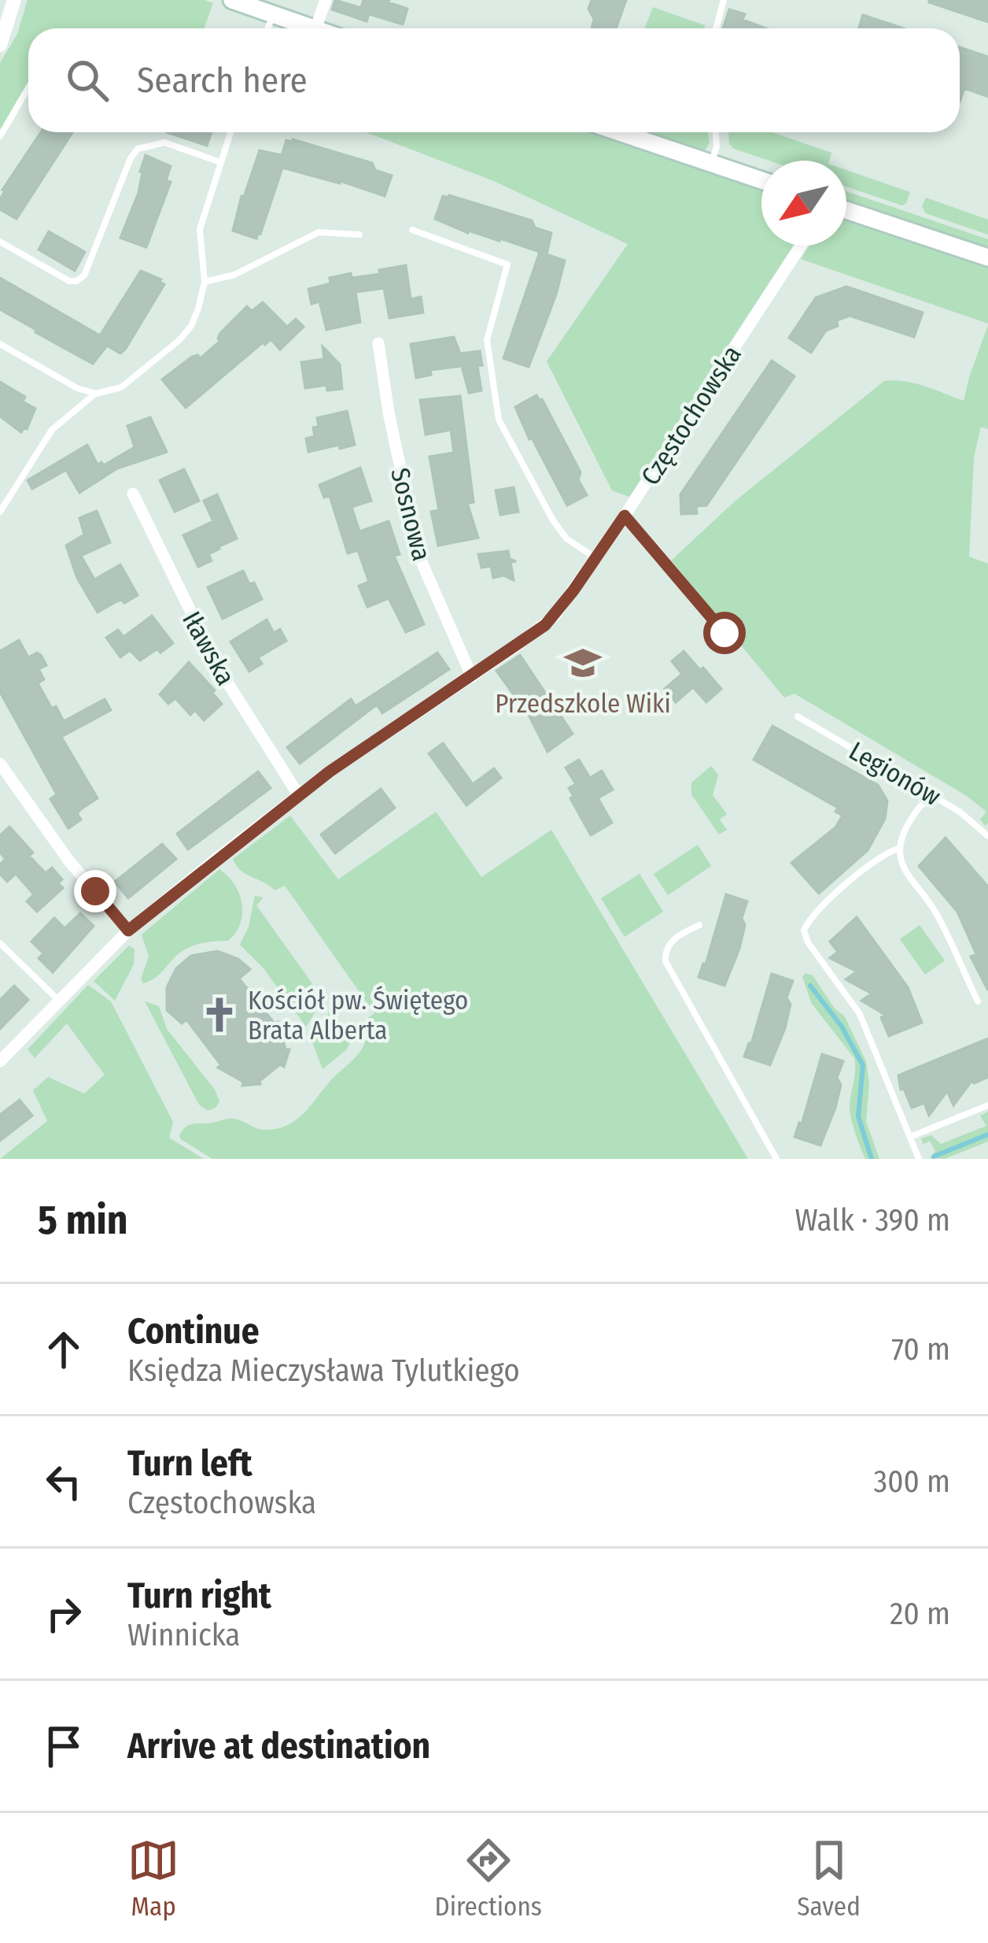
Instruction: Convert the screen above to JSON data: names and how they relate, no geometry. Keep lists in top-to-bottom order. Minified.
{"streets":{"street":["Częstochowska","Sosnowa","Iławska"],"lane":["Legionów"]},"crossings":[["Częstochowska","Sosnowa"],["Częstochowska","Iławska"]],"places":{"school or university":["Przedszkole Wiki"],"church":["Kościół pw. Świętego Brata Alberta"]},"north":"bottom left","page":{"search":"Search here","heading":["5 min","Walk · 390 m"],"list":[["Continue","Księdza Mieczysława Tylutkiego","70 m"],["Turn left","Częstochowska","300 m"],["Turn right","Winnicka","20 m"],"Arrive at destination"],"nav":["Map","Directions","Saved"]}}
